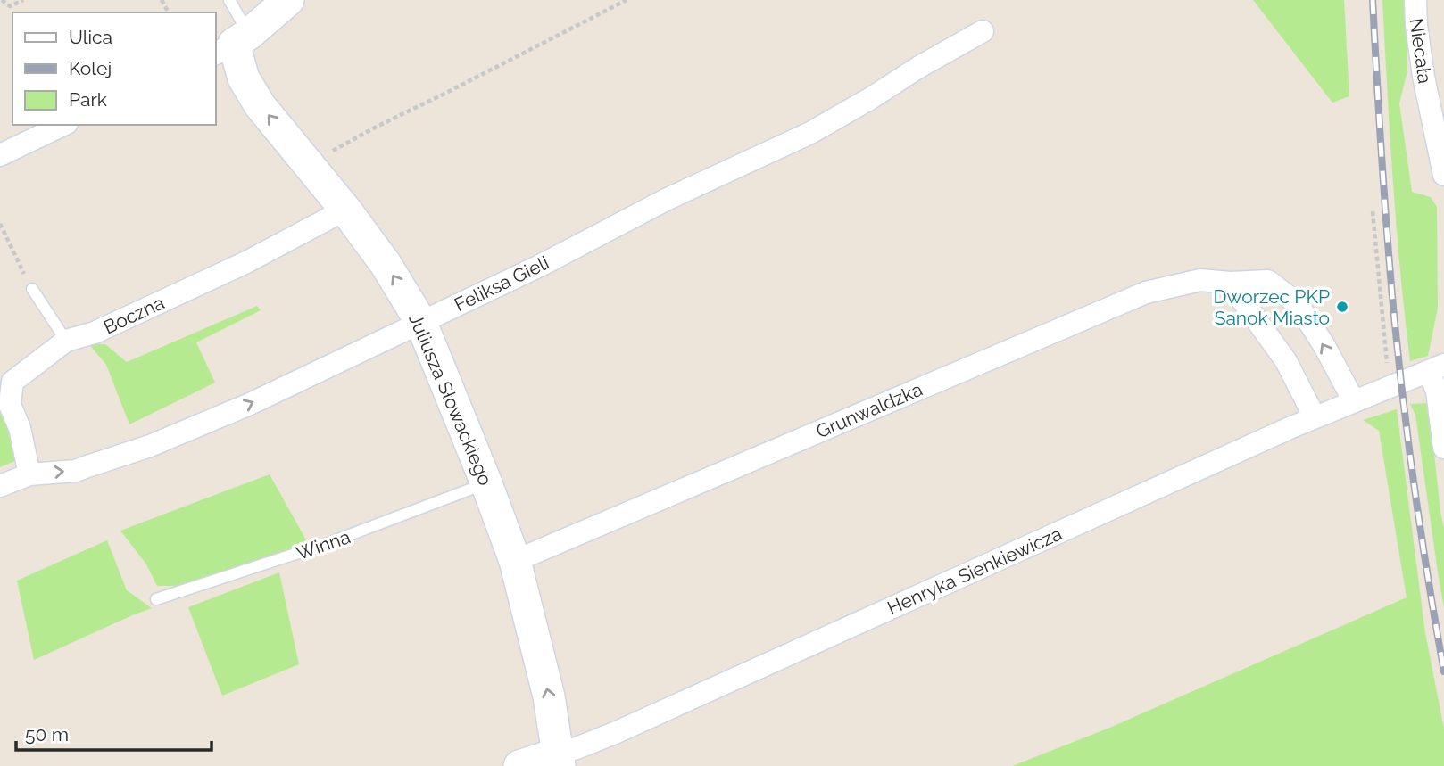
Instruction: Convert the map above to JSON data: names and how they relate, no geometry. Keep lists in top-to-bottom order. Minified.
{"streets":{"street":["Niecała","Feliksa Gieli","Boczna","Juliusza Słowackiego","Grunwaldzka","Henryka Sienkiewicza"],"lane":["Winna"]},"crossings":[["Feliksa Gieli","Boczna"],["Feliksa Gieli","Juliusza Słowackiego"],["Boczna","Juliusza Słowackiego"],["Juliusza Słowackiego","Grunwaldzka"],["Juliusza Słowackiego","Winna"],["Juliusza Słowackiego","Henryka Sienkiewicza"],["Grunwaldzka","Henryka Sienkiewicza"]],"one_way":["Feliksa Gieli","Juliusza Słowackiego"],"places":["Dworzec PKP Sanok Miasto"],"legend":["Ulica","Kolej","Park"],"scale_bar":"50 m"}
